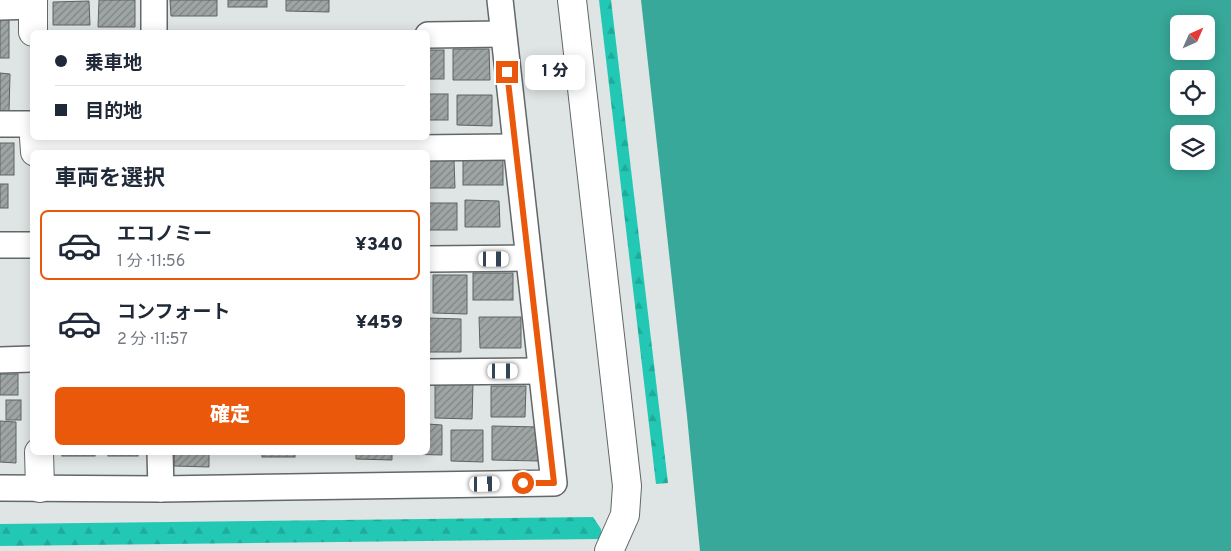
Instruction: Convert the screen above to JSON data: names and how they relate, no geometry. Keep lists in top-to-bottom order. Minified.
{"north":"top right","page":{"banner":["乗車地","目的地"],"bubble":"1 分","heading":"車両を選択","list":[{"name":"エコノミー","note":"1 分 · 11:56","value":"¥340"},{"name":"コンフォート","note":"2 分 · 11:57","value":"¥459"}],"buttons":"確定"}}
